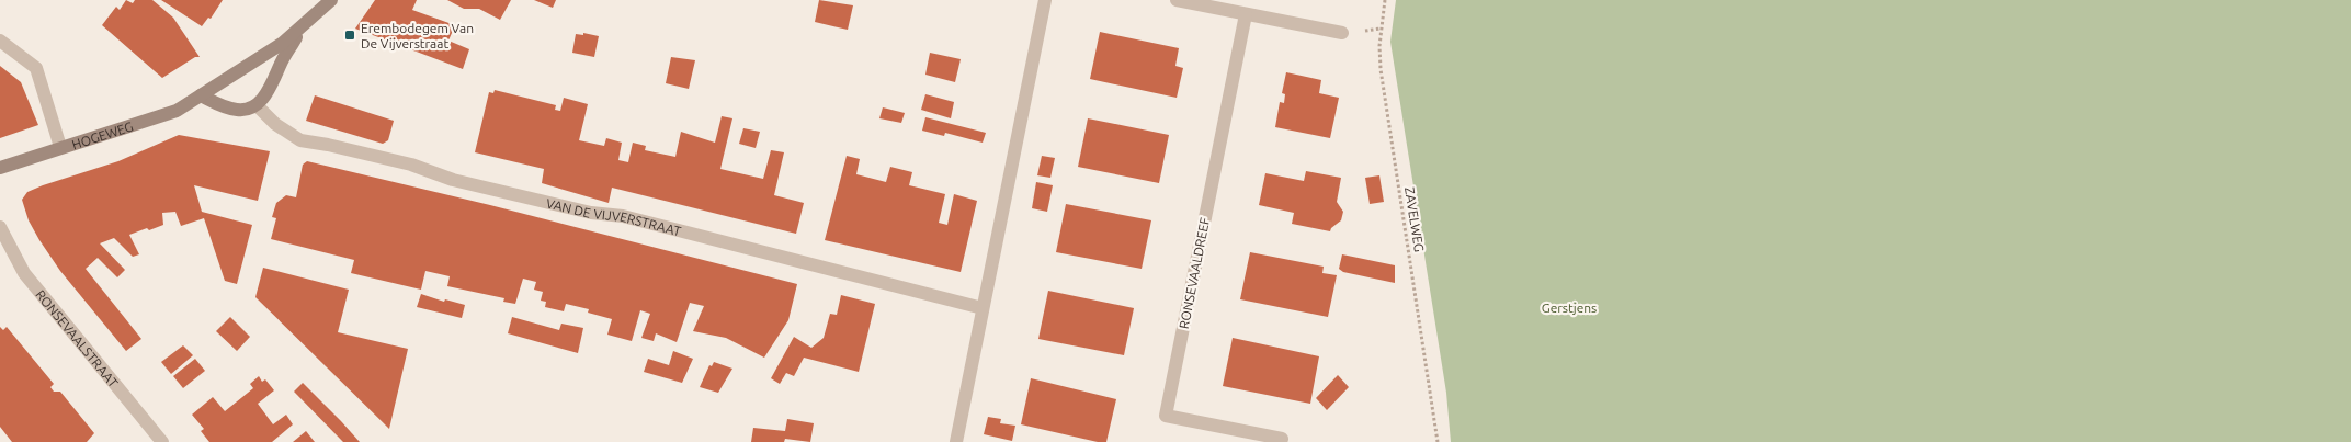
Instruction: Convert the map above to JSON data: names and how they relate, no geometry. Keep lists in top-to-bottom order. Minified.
{"streets":{"street":["HOGEWEG","VAN DE VIJVERSTRAAT","RONSEVAALDREEF","RONSEVAALSTRAAT"],"path":["ZAVELWEG"]},"crossings":[["HOGEWEG","VAN DE VIJVERSTRAAT"]],"parks":["Gerstjens"],"places":{"transit":["Erembodegem Van De Vijverstraat"]}}
